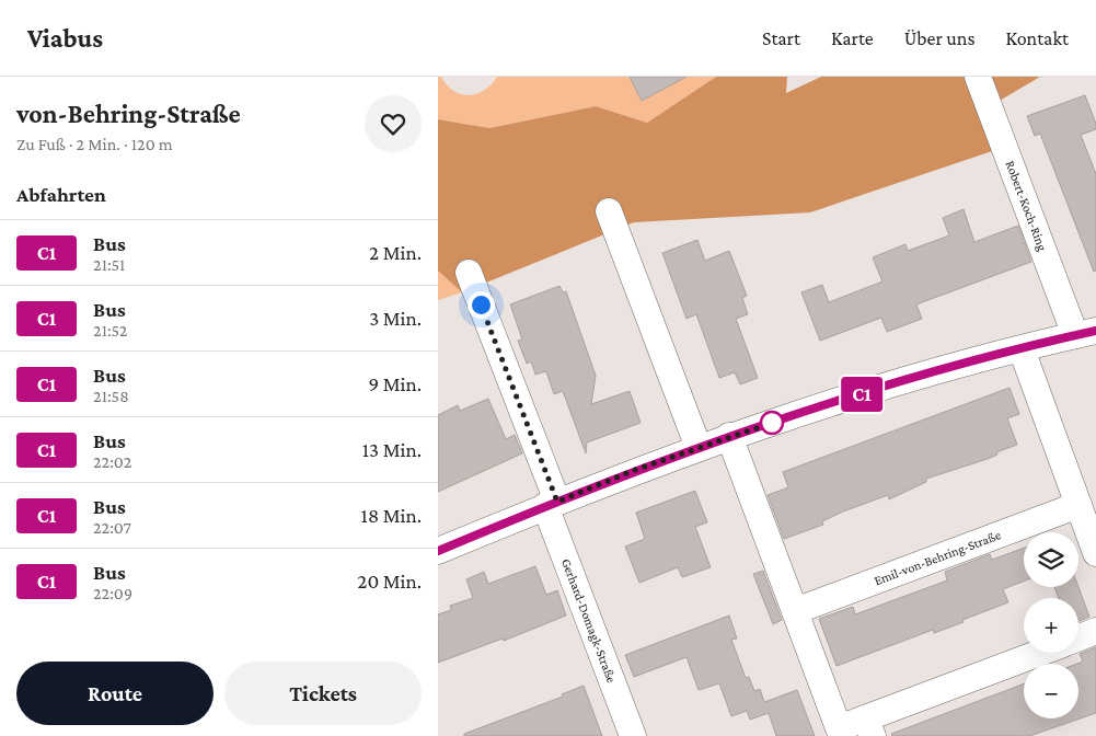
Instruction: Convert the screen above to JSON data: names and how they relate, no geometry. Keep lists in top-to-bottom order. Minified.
{"streets":{"street":["Robert-Koch-Ring","Emil-von-Behring-Straße","Gerhard-Domagk-Straße"]},"crossings":[["Robert-Koch-Ring","Gerhard-Domagk-Straße"]],"lines":["bus line C1"],"page":{"header":"Viabus","nav":["Start","Karte","Über uns","Kontakt"],"heading":[["von-Behring-Straße","Zu Fuß · 2 Min. · 120 m"],"Abfahrten"],"on_map":"C1","list":[{"mark":"C1","name":"Bus","note":"21:51","value":"2 Min."},{"mark":"C1","name":"Bus","note":"21:52","value":"3 Min."},{"mark":"C1","name":"Bus","note":"21:58","value":"9 Min."},{"mark":"C1","name":"Bus","note":"22:02","value":"13 Min."},{"mark":"C1","name":"Bus","note":"22:07","value":"18 Min."},{"mark":"C1","name":"Bus","note":"22:09","value":"20 Min."}],"map_buttons":["+","−"],"buttons":["Route","Tickets"]}}
